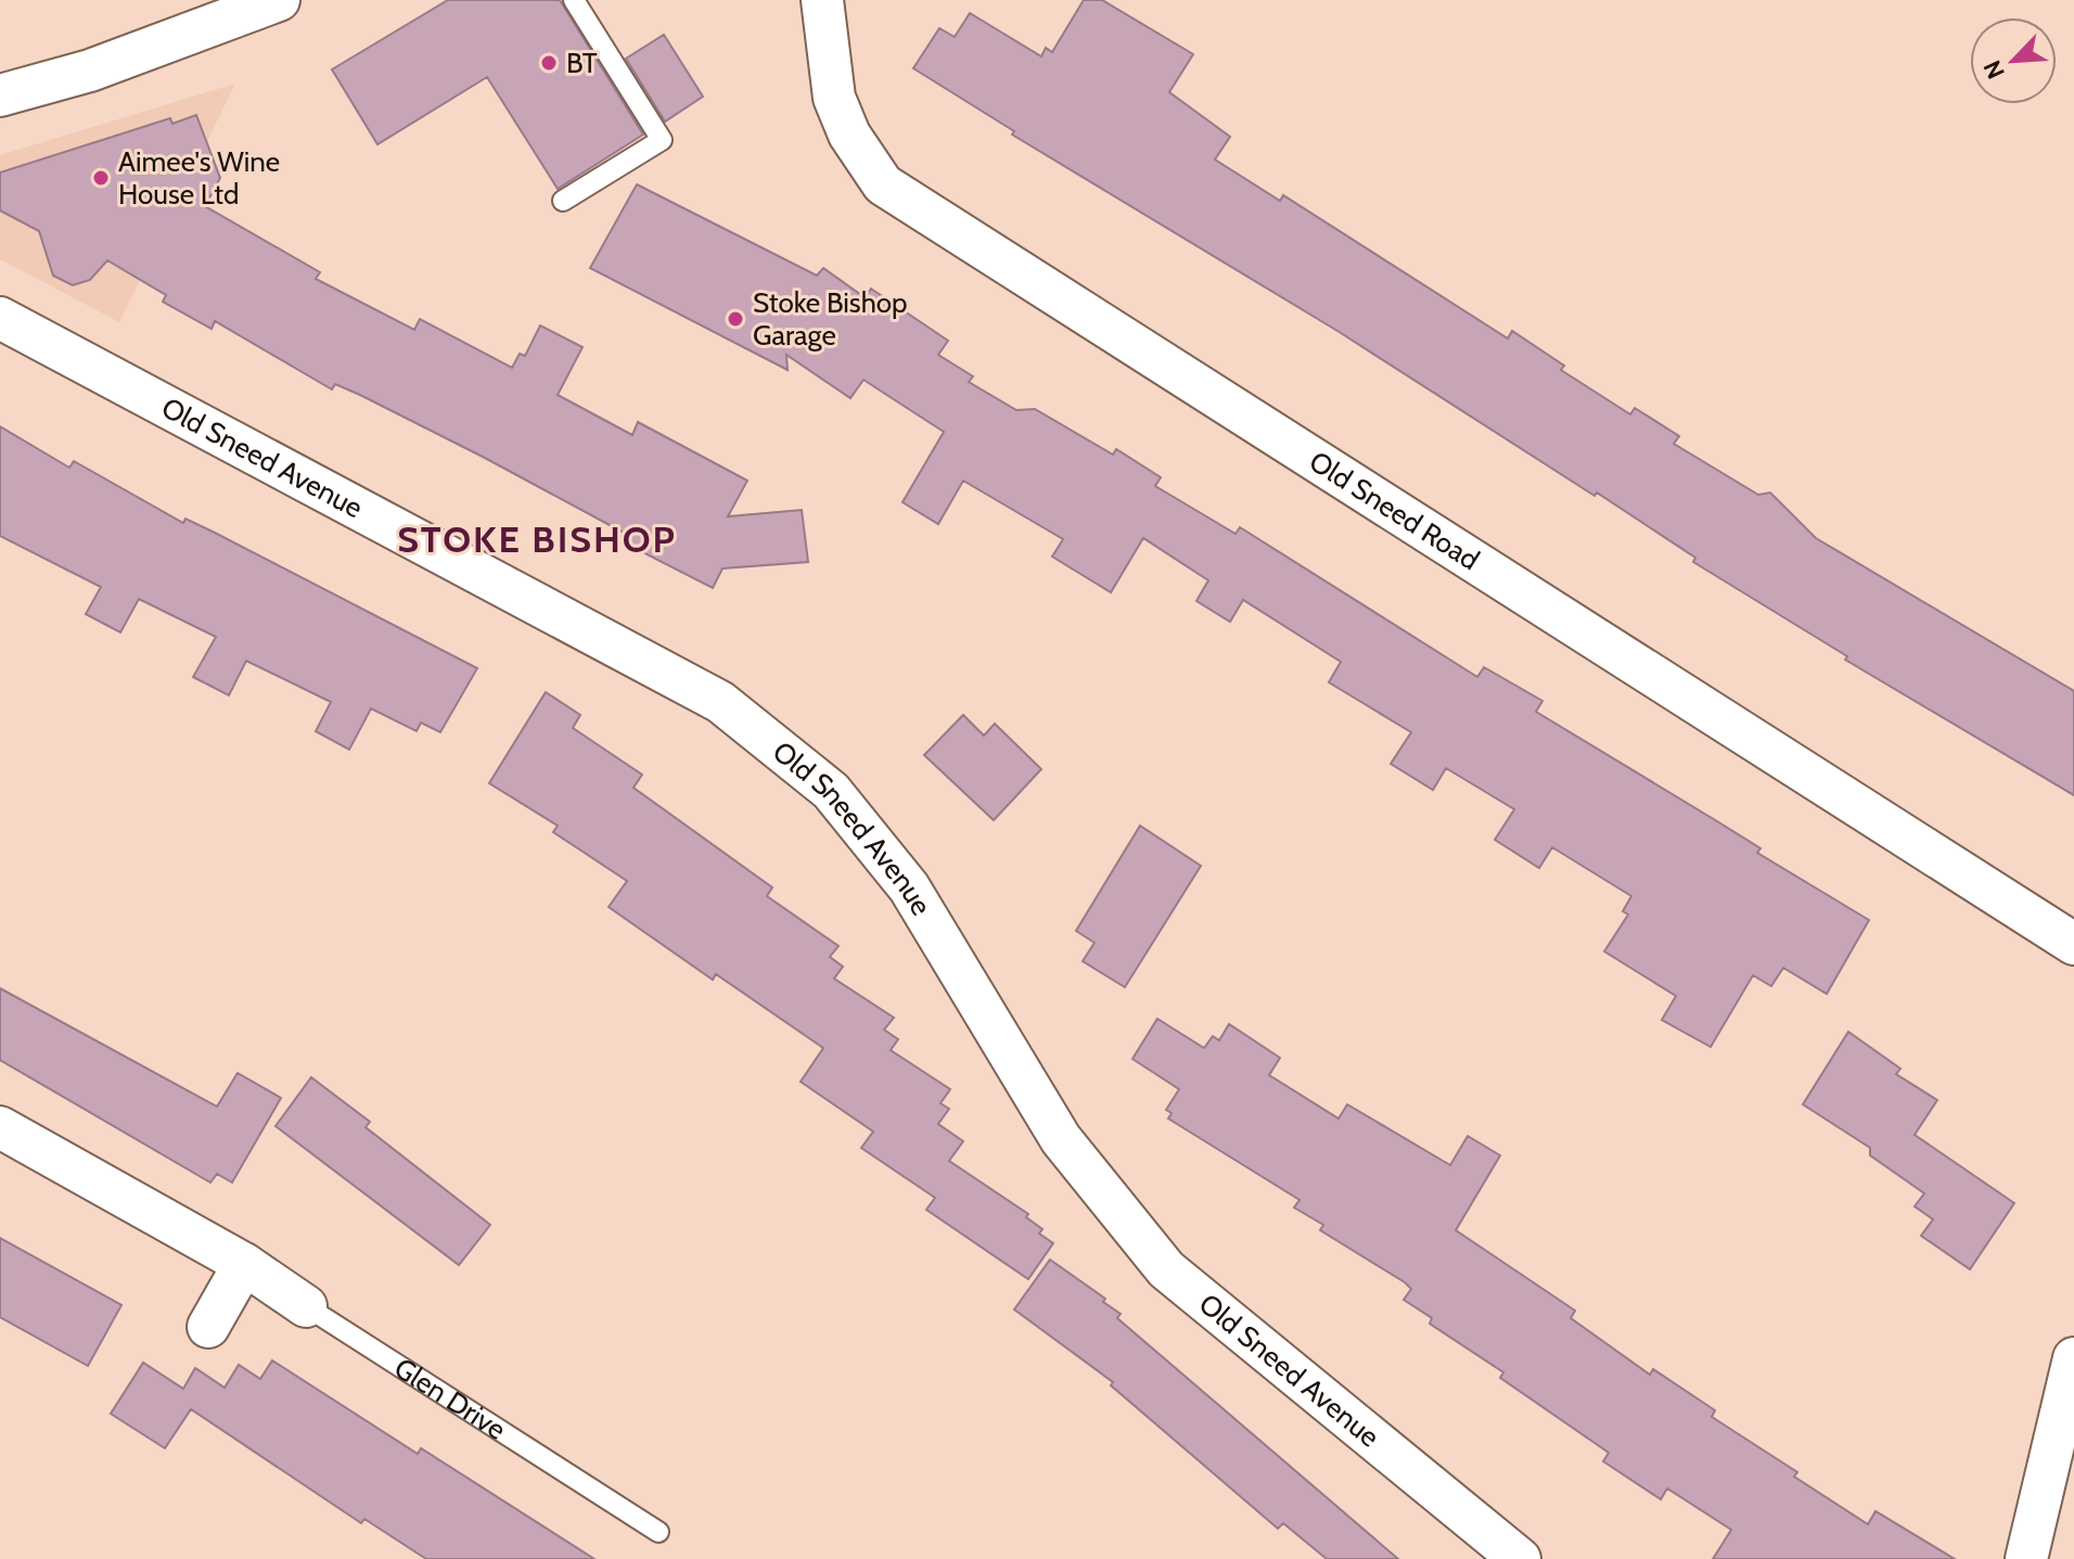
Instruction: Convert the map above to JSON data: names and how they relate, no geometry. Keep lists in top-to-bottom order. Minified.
{"streets":{"street":["Old Sneed Avenue","Old Sneed Road","Glen Drive"]},"districts":["STOKE BISHOP"],"places":["BT","Aimee's Wine House Ltd","Stoke Bishop Garage"],"north":"bottom left"}
